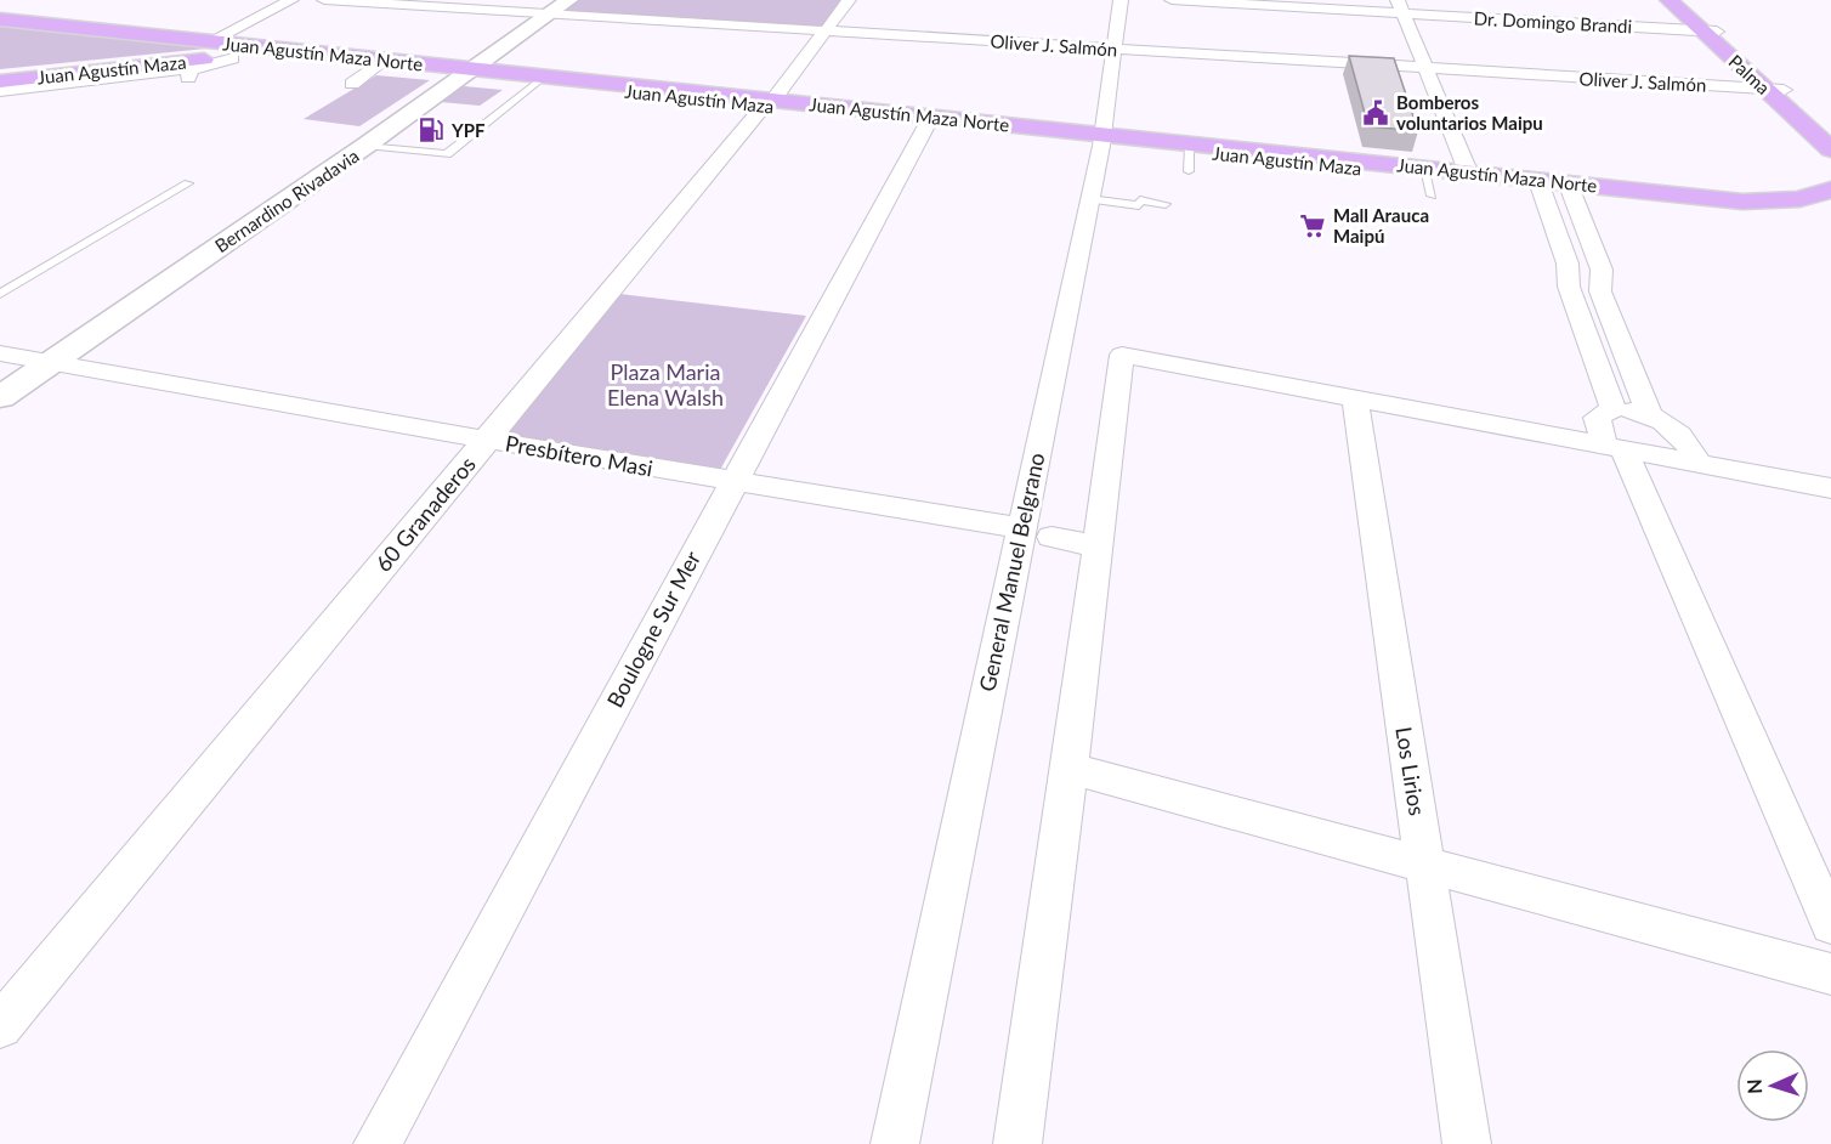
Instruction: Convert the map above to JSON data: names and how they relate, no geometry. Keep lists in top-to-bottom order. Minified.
{"streets":{"main road":["Juan Agustín Maza Norte","Juan Agustín Maza","Palma"],"street":["Dr. Domingo Brandi","Oliver J. Salmón","Bernardino Rivadavia","Presbítero Masi","60 Granaderos","General Manuel Belgrano","Boulogne Sur Mer","Los Lirios"]},"crossings":[["Dr. Domingo Brandi","Palma"],["Oliver J. Salmón","Palma"],["Oliver J. Salmón","Bernardino Rivadavia"],["Oliver J. Salmón","60 Granaderos"],["Oliver J. Salmón","General Manuel Belgrano"],["Juan Agustín Maza Norte","Juan Agustín Maza"],["Juan Agustín Maza Norte","Bernardino Rivadavia"],["Juan Agustín Maza Norte","60 Granaderos"],["Juan Agustín Maza Norte","General Manuel Belgrano"],["Juan Agustín Maza","Bernardino Rivadavia"],["Juan Agustín Maza","60 Granaderos"],["Juan Agustín Maza","General Manuel Belgrano"],["Juan Agustín Maza","Boulogne Sur Mer"],["Bernardino Rivadavia","Presbítero Masi"],["Presbítero Masi","60 Granaderos"],["Presbítero Masi","General Manuel Belgrano"],["Presbítero Masi","Boulogne Sur Mer"]],"parks":["Plaza Maria Elena Walsh"],"places":{"public building":["Bomberos voluntarios Maipu"],"fuel station":["YPF"],"supermarket":["Mall Arauca Maipú"]},"north":"left"}
